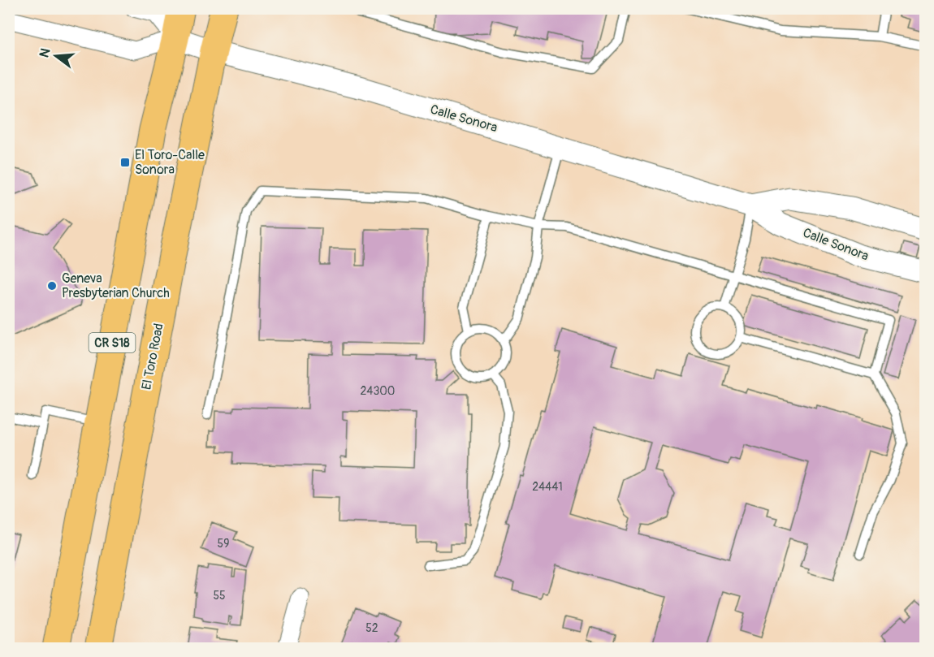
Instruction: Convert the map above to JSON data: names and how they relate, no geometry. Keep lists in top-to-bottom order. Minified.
{"streets":{"main road":["CR S18","El Toro Road"],"street":["Calle Sonora"]},"crossings":[["Calle Sonora","CR S18"],["Calle Sonora","El Toro Road"]],"places":{"transit":["El Toro-Calle Sonora"],"other":["Geneva Presbyterian Church"]},"house_numbers":["24300","24441","59","55","52"],"north":"left"}
